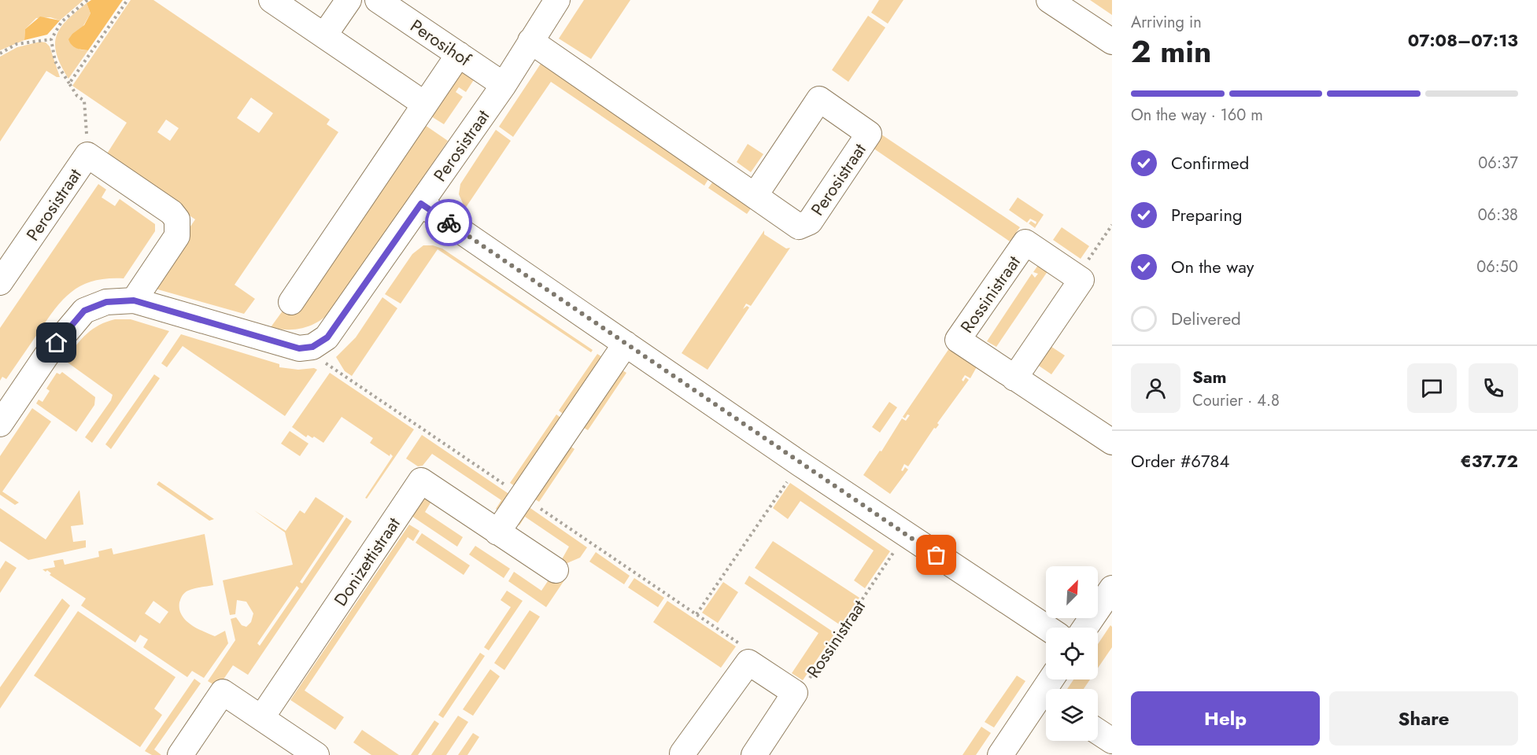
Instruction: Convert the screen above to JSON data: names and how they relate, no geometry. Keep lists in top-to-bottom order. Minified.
{"streets":{"street":["Perosihof","Perosistraat","Rossinistraat","Donizettistraat"]},"crossings":[["Perosihof","Perosistraat"]],"north":"top right","page":{"heading":["2 min","Arriving in","07:08–07:13"],"panel":["Sam","Courier · 4.8","Order #6784","€37.72"],"bar":"On the way · 160 m","list":[["Confirmed","06:37"],["Preparing","06:38"],["On the way","06:50"],"Delivered"],"buttons":["Help","Share"]}}
